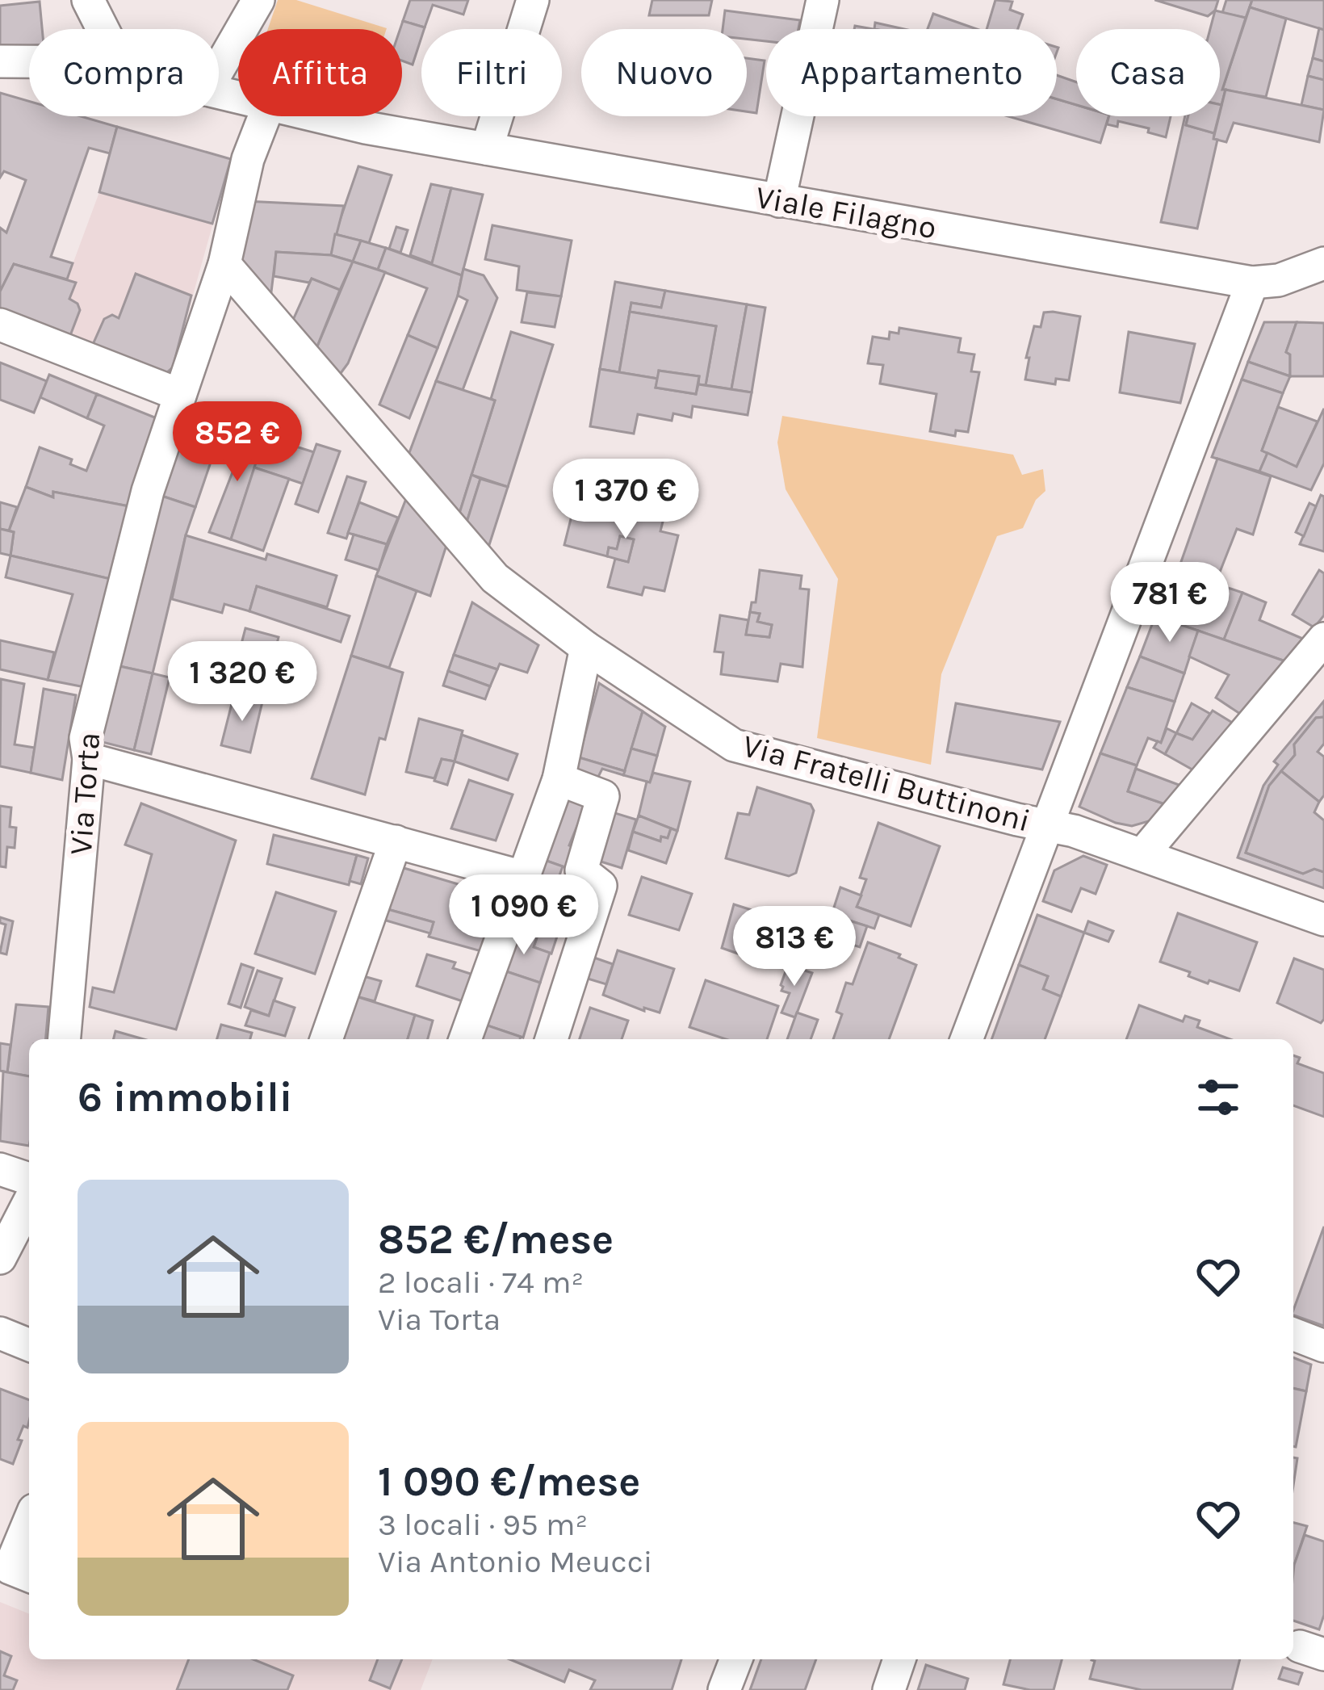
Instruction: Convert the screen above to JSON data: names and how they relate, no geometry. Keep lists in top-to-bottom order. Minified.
{"streets":{"street":["Viale Filagno","Via Fratelli Buttinoni","Via Torta"]},"crossings":[["Via Fratelli Buttinoni","Via Torta"]],"page":{"chip":["Compra","Affitta","Filtri","Nuovo","Appartamento","Casa"],"price":["852 €","1 370 €","781 €","1 320 €","1 090 €","813 €"],"heading":"6 immobili","list":[{"name":"852 €/mese","note":"2 locali · 74 m² · Via Torta"},{"name":"1 090 €/mese","note":"3 locali · 95 m² · Via Antonio Meucci"}]}}
